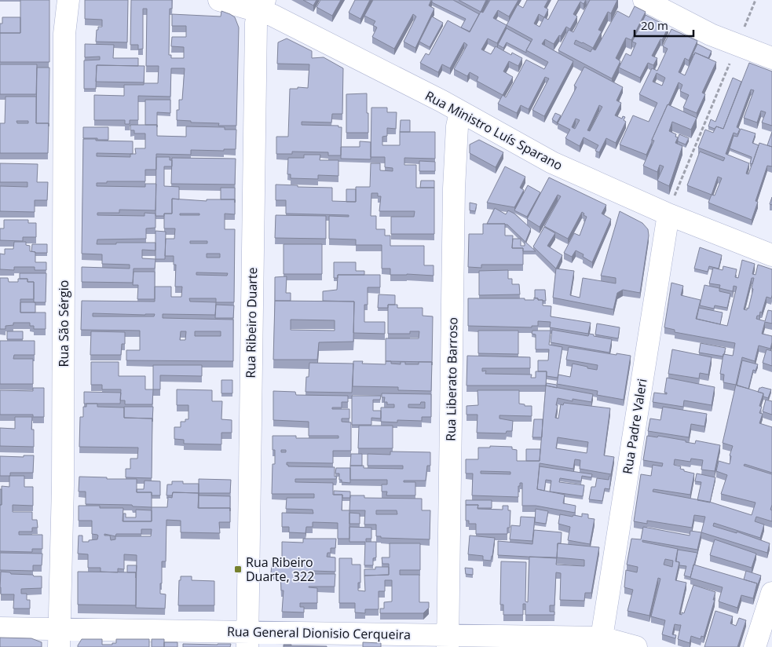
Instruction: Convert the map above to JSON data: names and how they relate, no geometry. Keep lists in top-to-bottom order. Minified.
{"streets":{"street":["Rua Ministro Luís Sparano","Rua Ribeiro Duarte","Rua São Sérgio","Rua Liberato Barroso","Rua Padre Valeri","Rua General Dionisio Cerqueira"]},"crossings":[["Rua Ministro Luís Sparano","Rua Ribeiro Duarte"],["Rua Ministro Luís Sparano","Rua Liberato Barroso"],["Rua Ministro Luís Sparano","Rua Padre Valeri"],["Rua Ribeiro Duarte","Rua General Dionisio Cerqueira"],["Rua São Sérgio","Rua General Dionisio Cerqueira"],["Rua Liberato Barroso","Rua General Dionisio Cerqueira"],["Rua Padre Valeri","Rua General Dionisio Cerqueira"]],"places":{"transit":["Rua Ribeiro Duarte, 322"]},"scale_bar":"20 m"}
